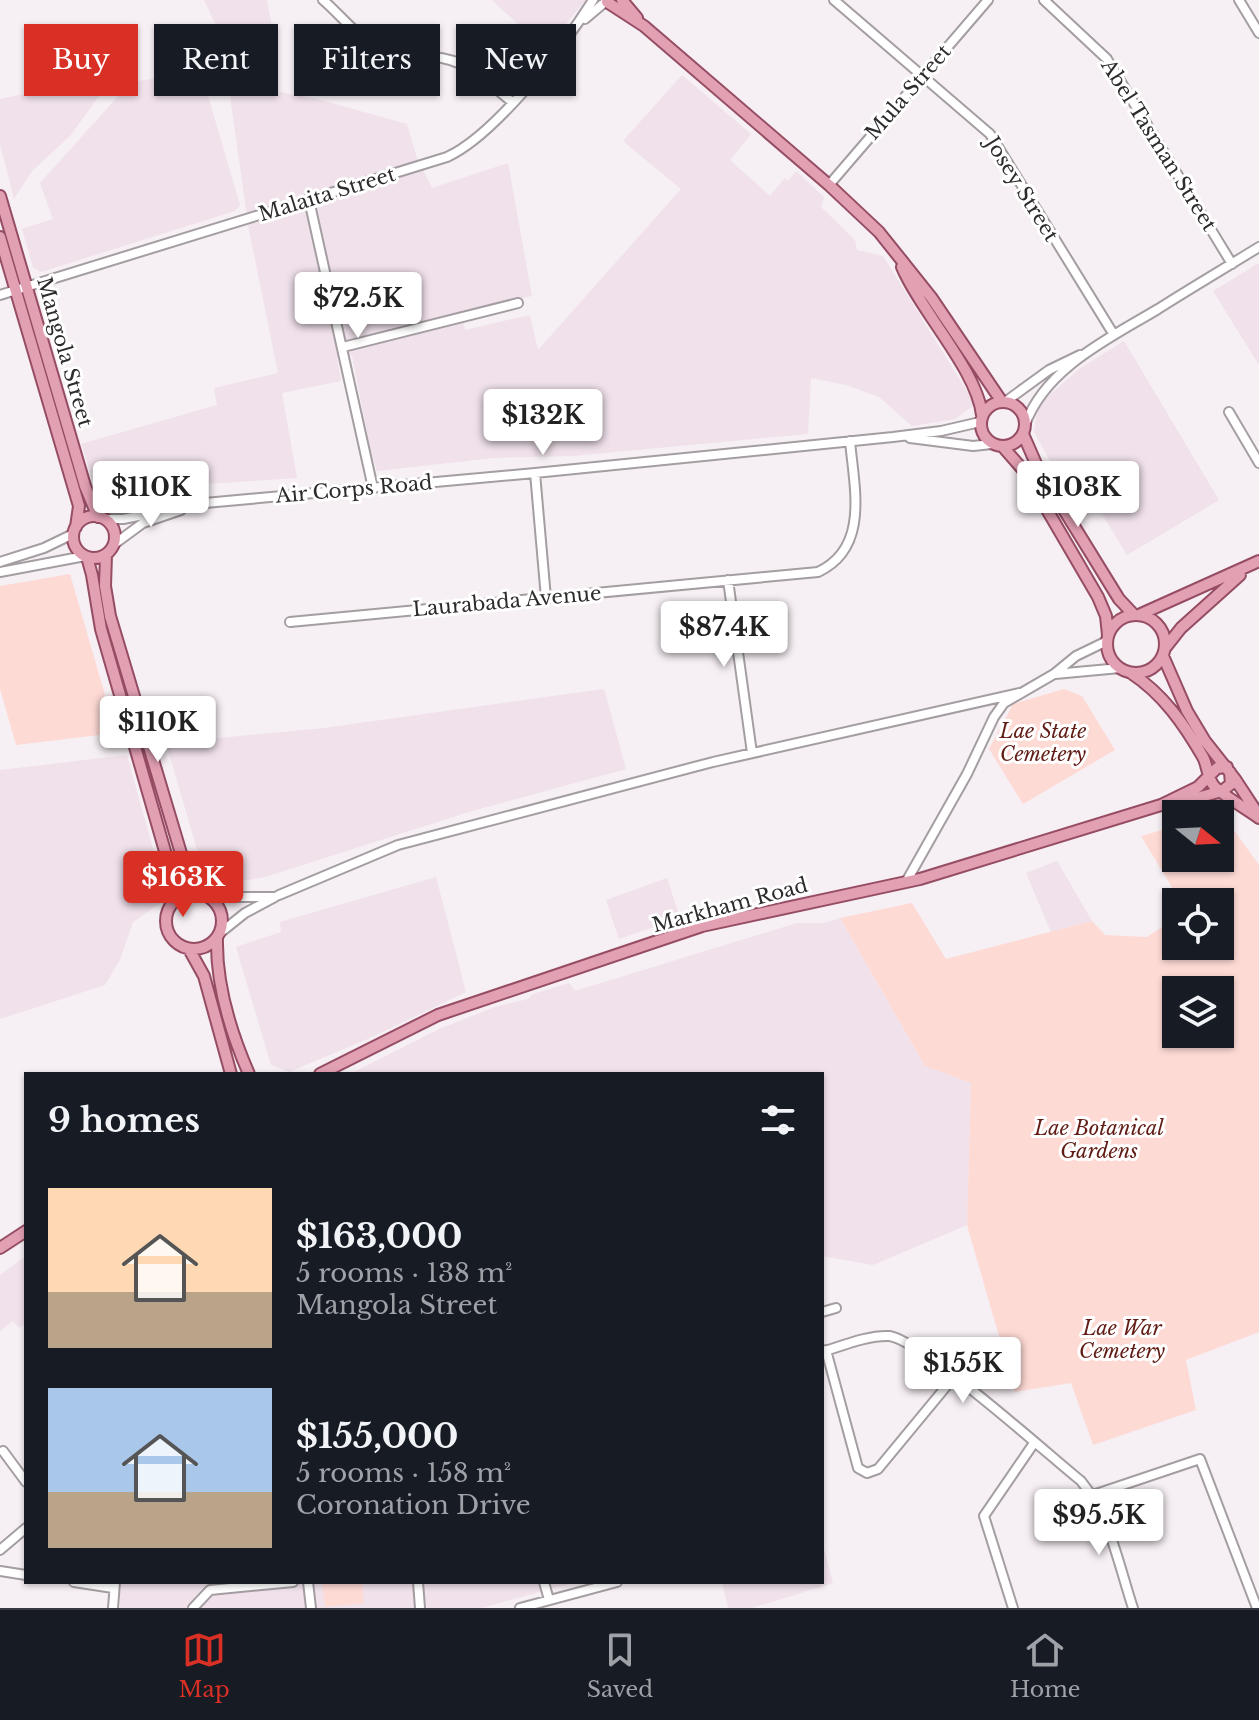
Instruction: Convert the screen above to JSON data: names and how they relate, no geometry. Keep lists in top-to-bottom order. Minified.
{"streets":{"main road":["Mangola Street","Markham Road"],"street":["Mula Street","Abel Tasman Street","Josey Street","Malaita Street","Air Corps Road","Laurabada Avenue"]},"crossings":[["Mula Street","Josey Street"],["Malaita Street","Mangola Street"],["Mangola Street","Air Corps Road"],["Air Corps Road","Laurabada Avenue"]],"parks":["Lae State Cemetery","Lae Botanical Gardens","Lae War Cemetery"],"north":"right","page":{"chip":["Buy","Rent","Filters","New"],"price":["$72.5K","$132K","$110K","$103K","$87.4K","$110K","$163K","$155K","$95.5K"],"heading":"9 homes","list":[{"name":"$163,000","note":"5 rooms · 138 m² · Mangola Street"},{"name":"$155,000","note":"5 rooms · 158 m² · Coronation Drive"}],"tabs":["Map","Saved","Home"]}}
